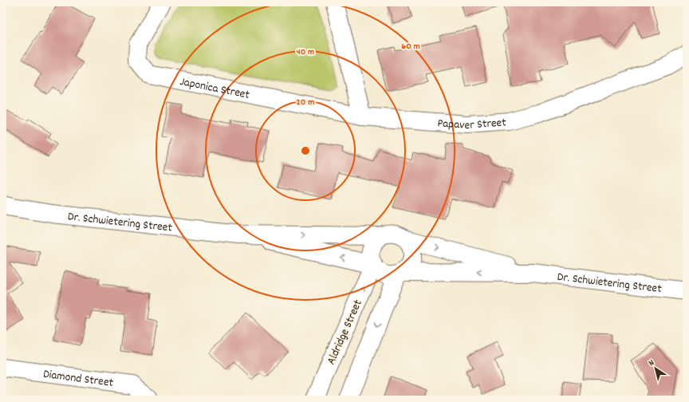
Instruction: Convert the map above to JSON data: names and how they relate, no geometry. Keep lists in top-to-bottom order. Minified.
{"streets":{"street":["Japonica Street","Papaver Street","Dr. Schwietering Street","Aldridge Street","Diamond Street"]},"crossings":[["Japonica Street","Papaver Street"],["Dr. Schwietering Street","Aldridge Street"]],"north":"top left","rings":["60 m","40 m","20 m"]}
